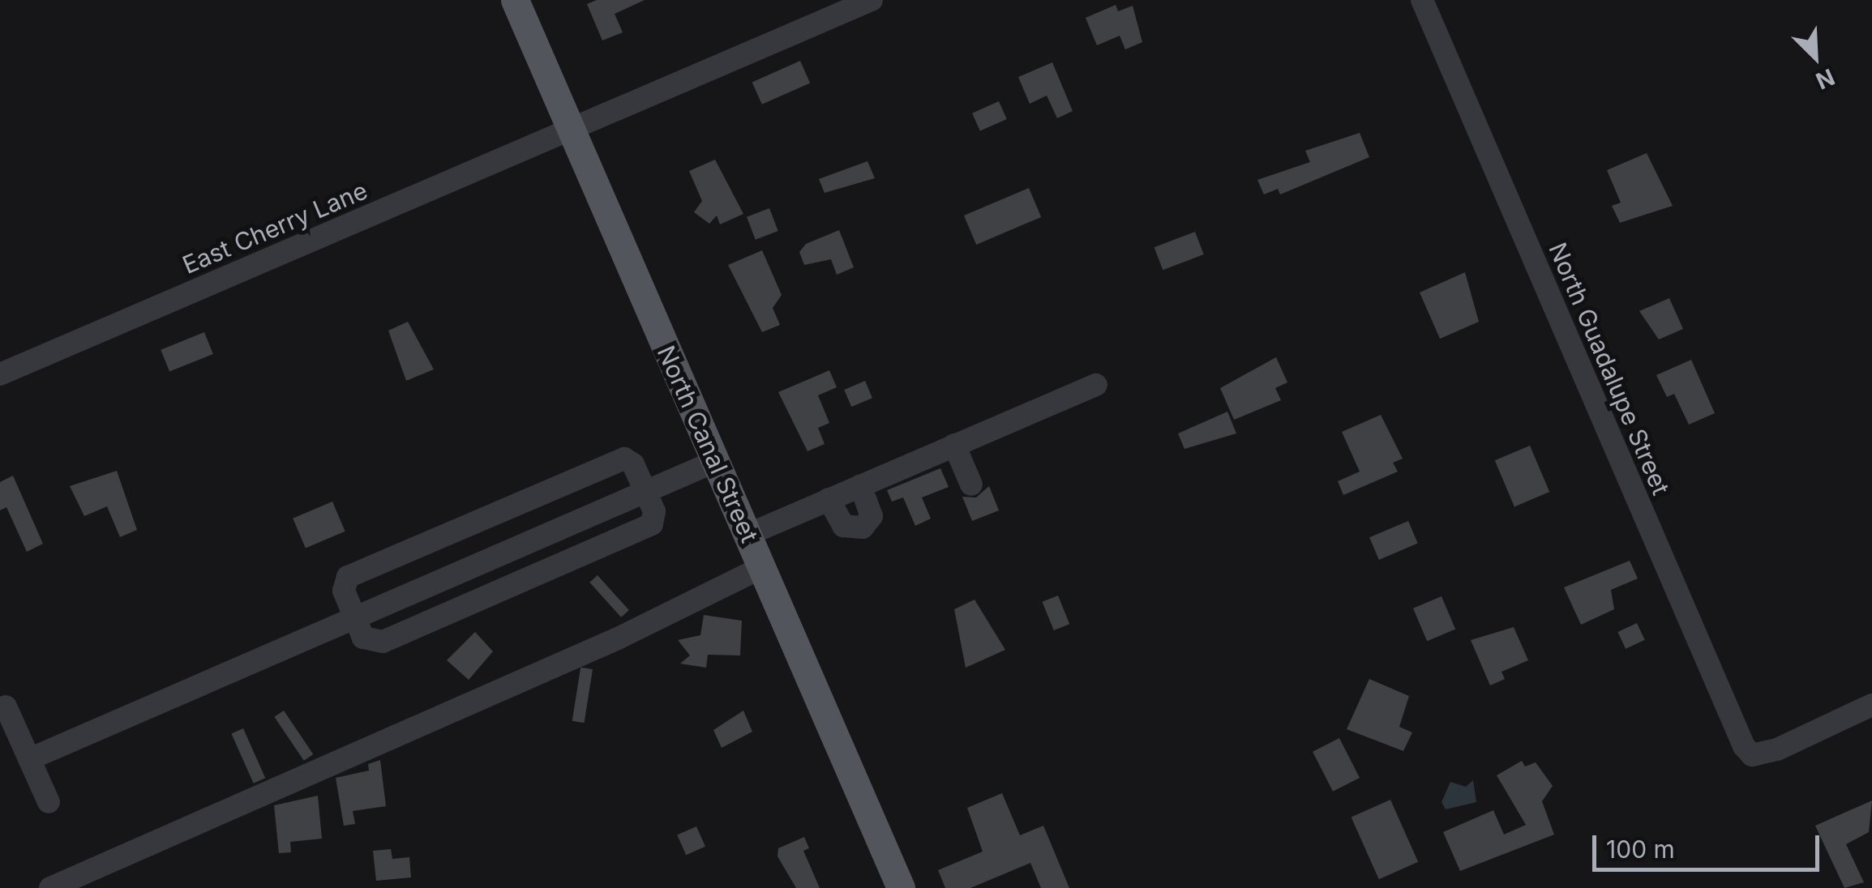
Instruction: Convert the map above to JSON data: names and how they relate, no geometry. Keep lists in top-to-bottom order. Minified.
{"streets":{"main road":["North Canal Street"],"street":["East Cherry Lane","North Guadalupe Street"]},"crossings":[["East Cherry Lane","North Canal Street"]],"scale_bar":"100 m","north":"bottom right"}
